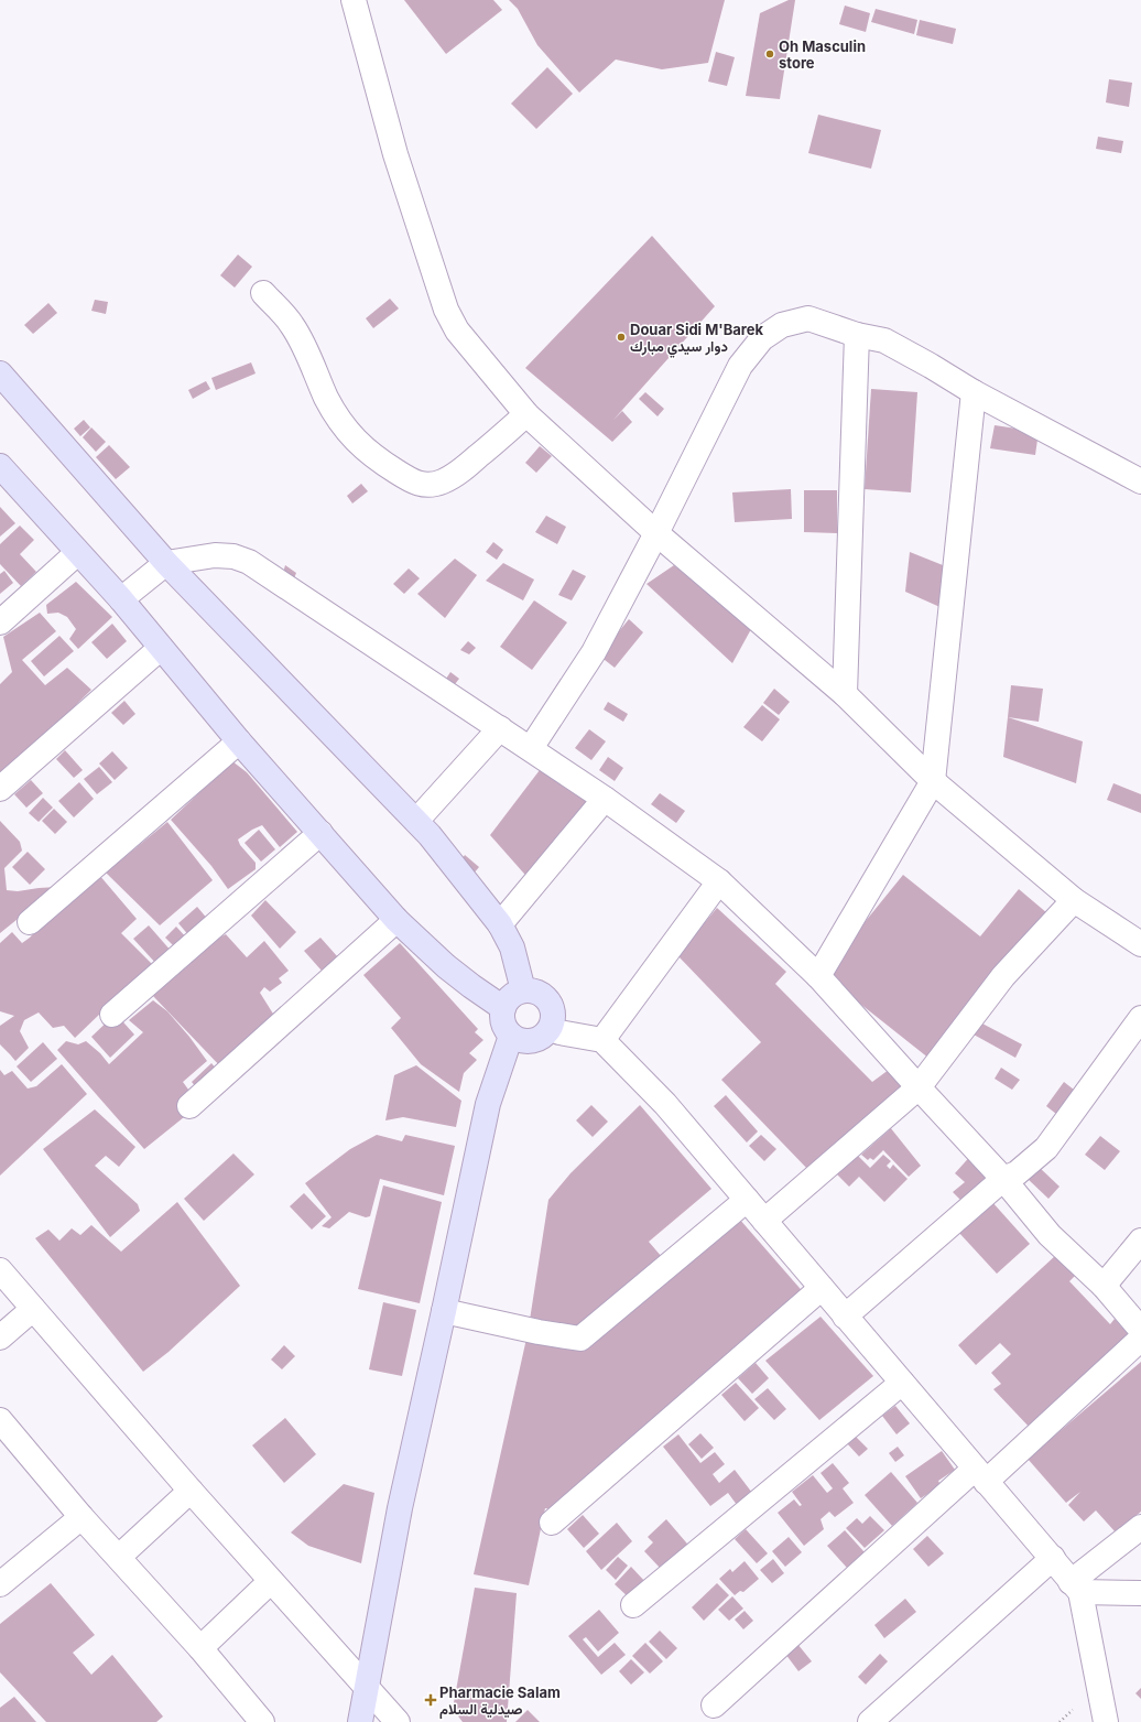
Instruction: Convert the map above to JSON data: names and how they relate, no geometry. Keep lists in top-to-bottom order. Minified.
{"places":{"other":["Oh Masculin store","Douar Sidi M'Barek دوار سيدي مبارك"],"health":["Pharmacie Salam صيدلية السلام"]}}
